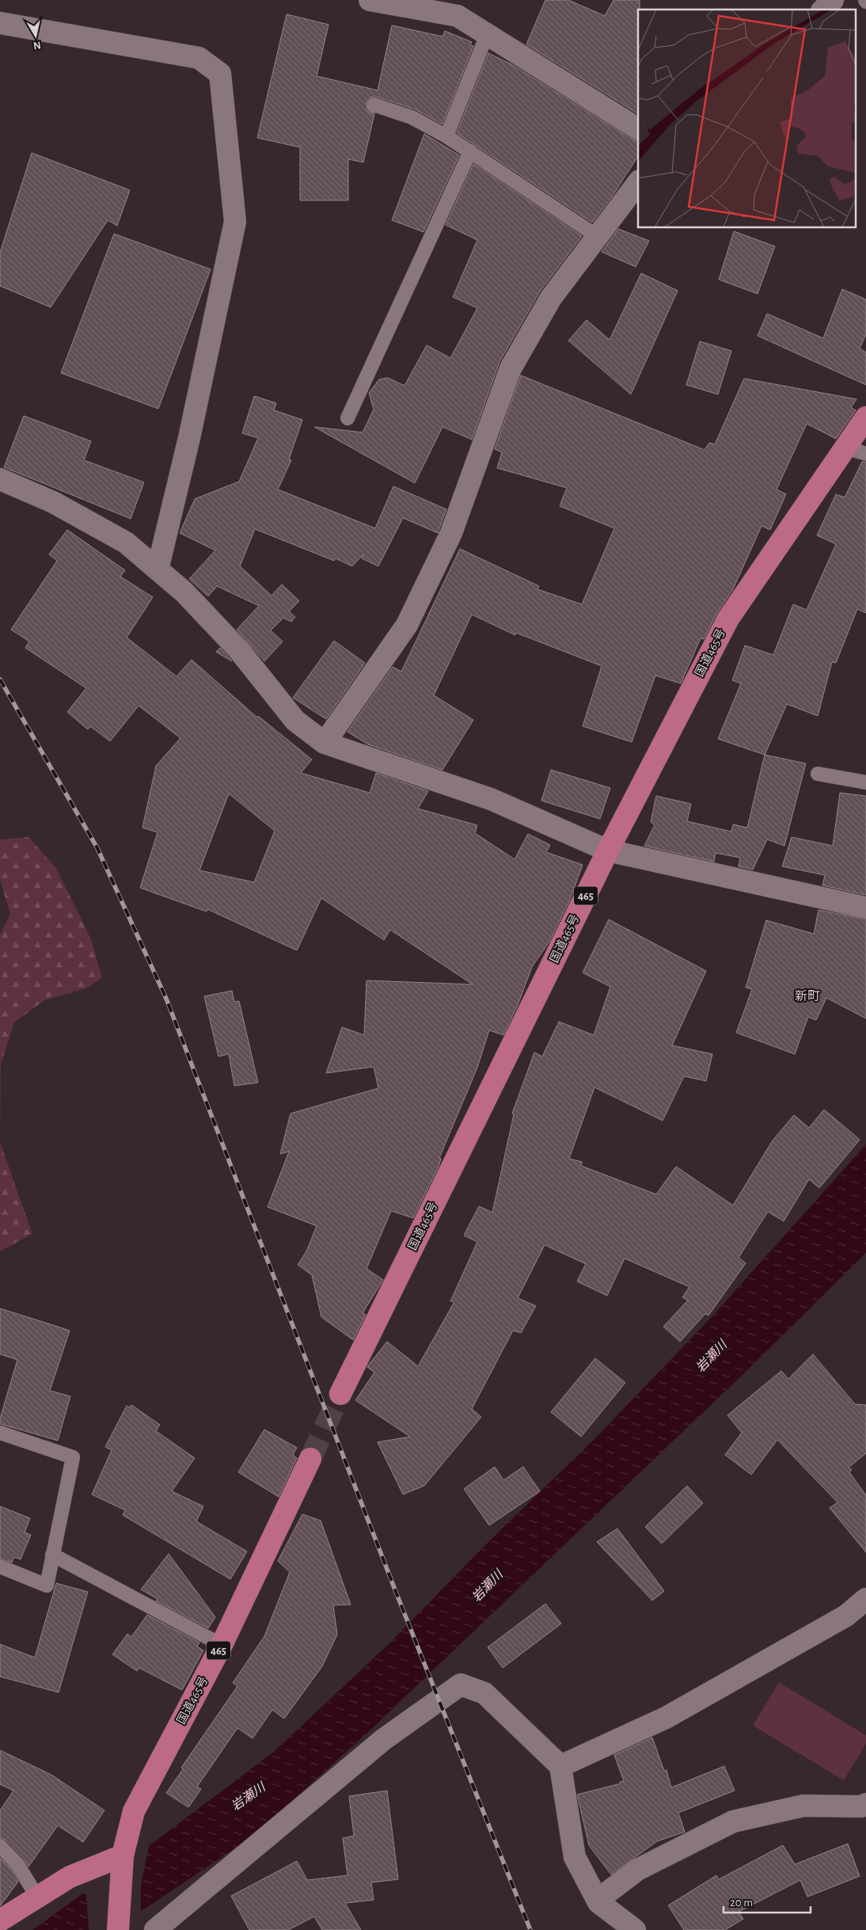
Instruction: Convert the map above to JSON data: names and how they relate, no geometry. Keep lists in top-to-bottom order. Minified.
{"streets":{"highway":["国道465号","465"]},"districts":["新町"],"water":["岩瀬川"],"scale_bar":"20 m","north":"bottom"}
